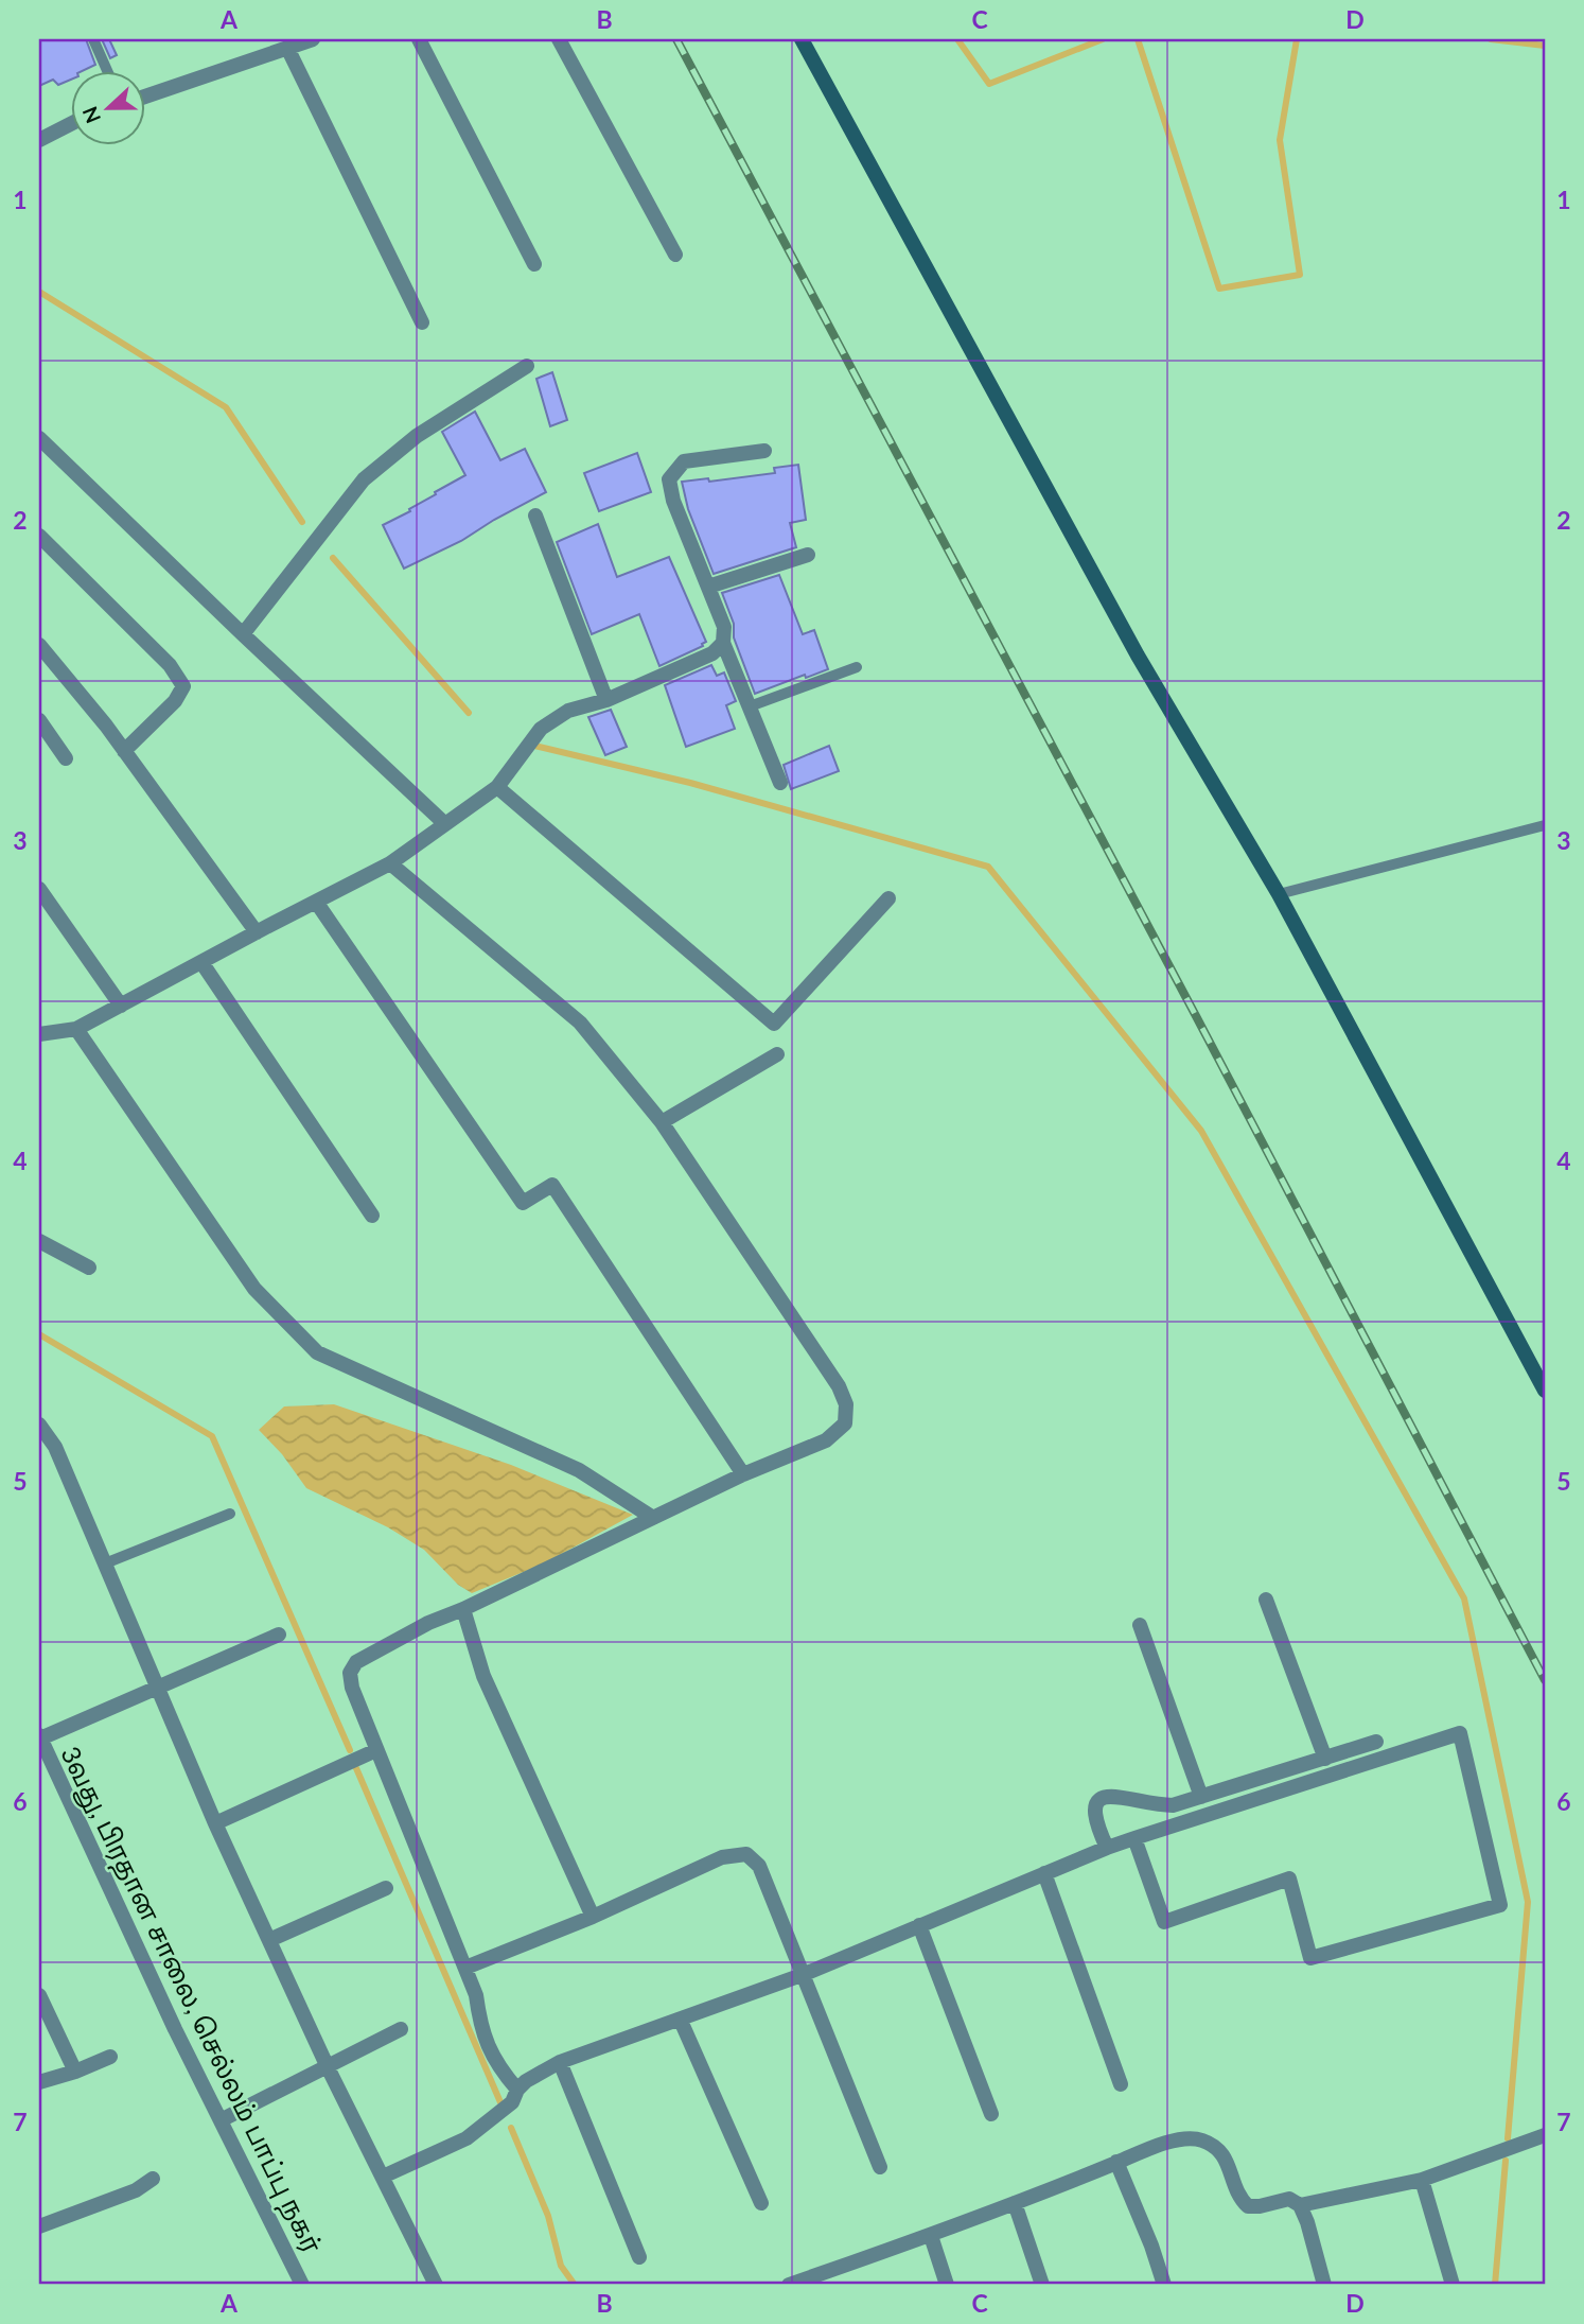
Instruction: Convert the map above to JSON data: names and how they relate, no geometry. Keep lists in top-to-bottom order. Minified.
{"streets":{"street":["3வது, பிரதான சாலை, செல்லம் பாப்பு நகர்"]},"north":"left","grid":{"columns":["A","B","C","D"],"rows":["1","2","3","4","5","6","7"]}}
